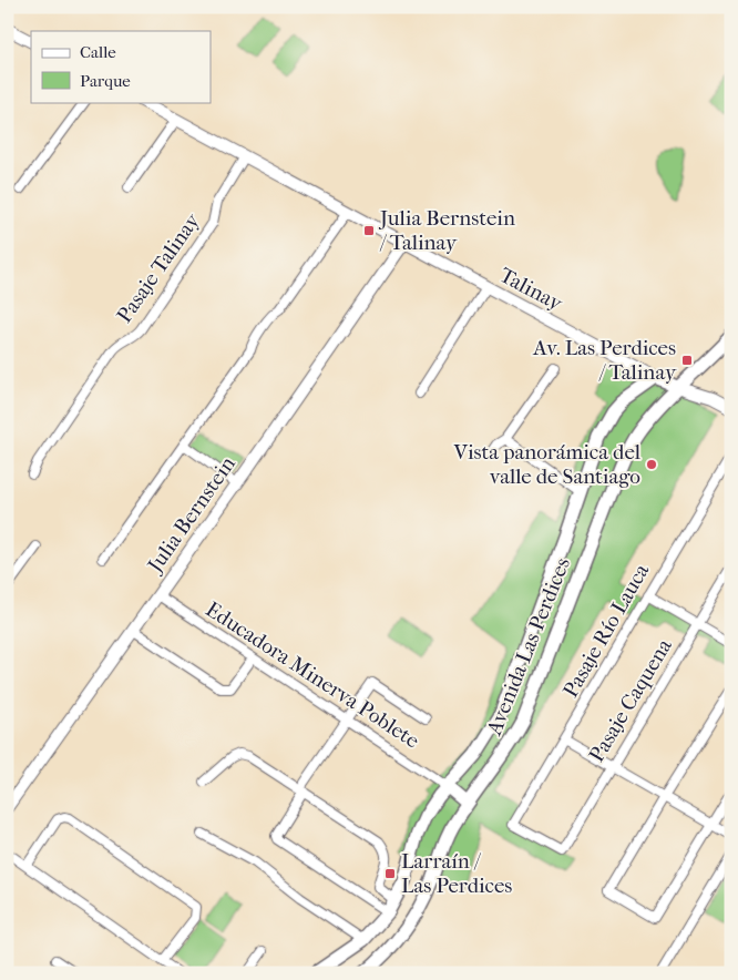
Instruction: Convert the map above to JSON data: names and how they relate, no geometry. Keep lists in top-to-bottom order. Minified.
{"streets":{"main road":["Talinay","Avenida Las Perdices"],"street":["Pasaje Talinay","Julia Bernstein","Pasaje Río Lauca","Educadora Minerva Poblete","Pasaje Caquena"]},"crossings":[["Pasaje Talinay","Talinay"],["Talinay","Julia Bernstein"],["Talinay","Avenida Las Perdices"],["Julia Bernstein","Educadora Minerva Poblete"],["Pasaje Río Lauca","Pasaje Caquena"],["Avenida Las Perdices","Educadora Minerva Poblete"]],"places":{"transit":["Julia Bernstein / Talinay","Av. Las Perdices / Talinay","Larraín / Las Perdices"],"other":["Vista panorámica del valle de Santiago"]},"legend":["Calle","Parque"]}
